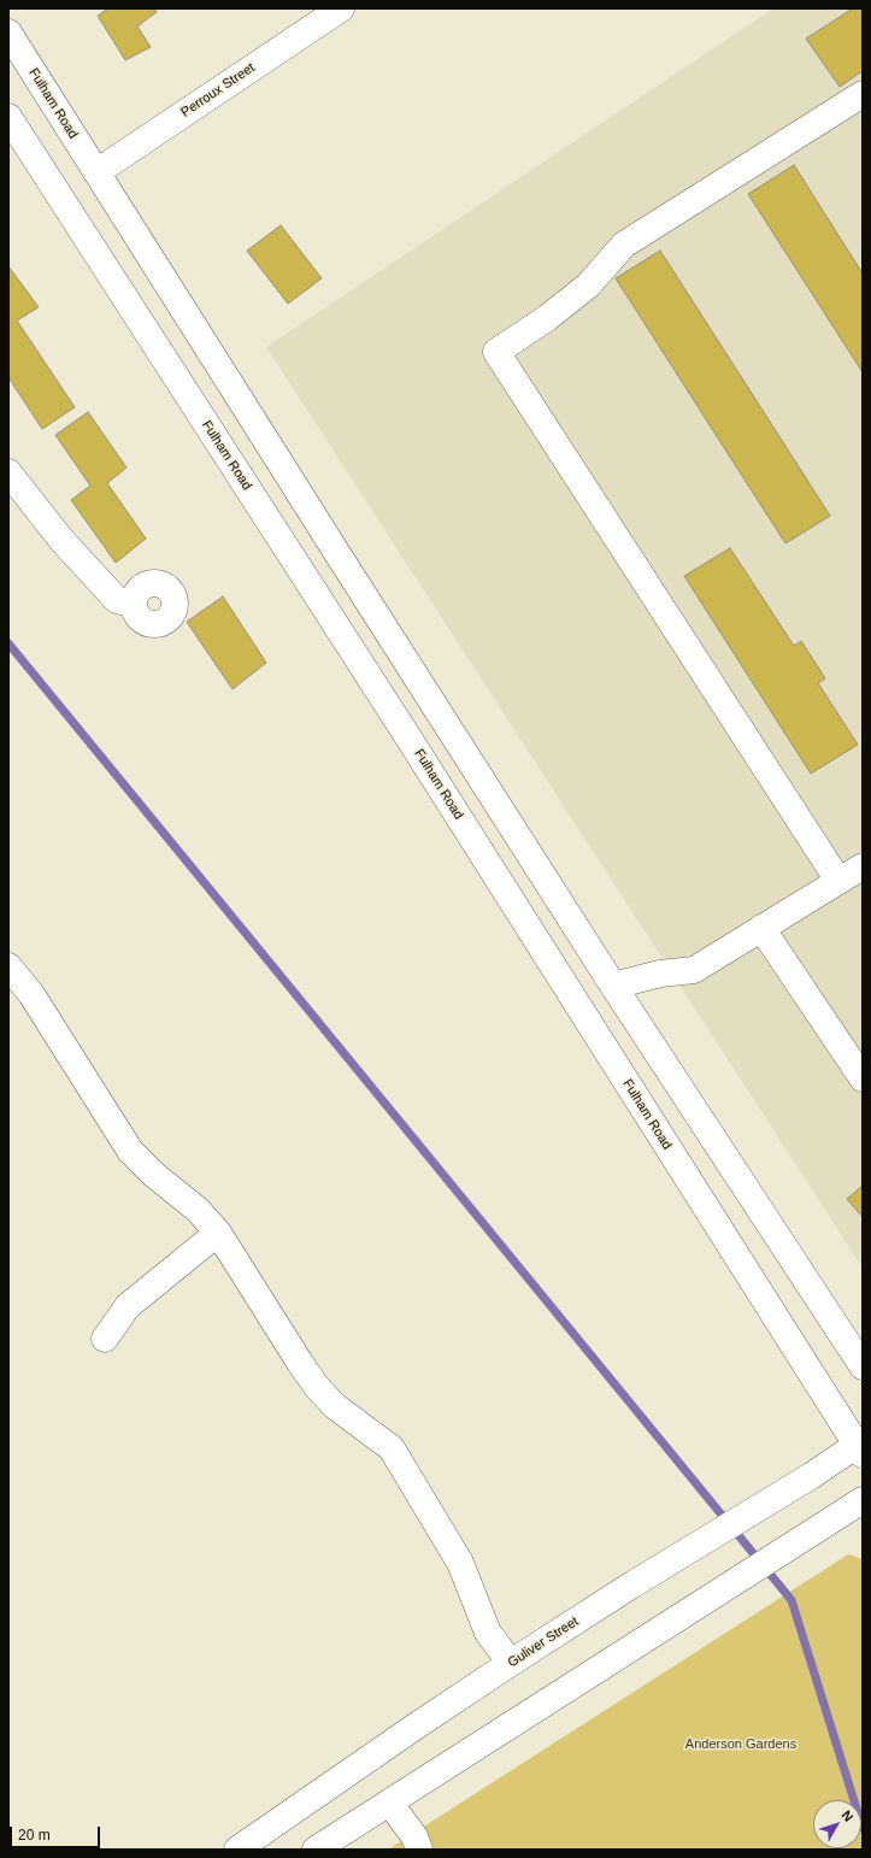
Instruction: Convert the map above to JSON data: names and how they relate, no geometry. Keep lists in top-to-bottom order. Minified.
{"streets":{"street":["Perroux Street","Fulham Road","Guliver Street"]},"crossings":[["Perroux Street","Fulham Road"],["Fulham Road","Guliver Street"]],"parks":["Anderson Gardens"],"scale_bar":"20 m","north":"top right"}
